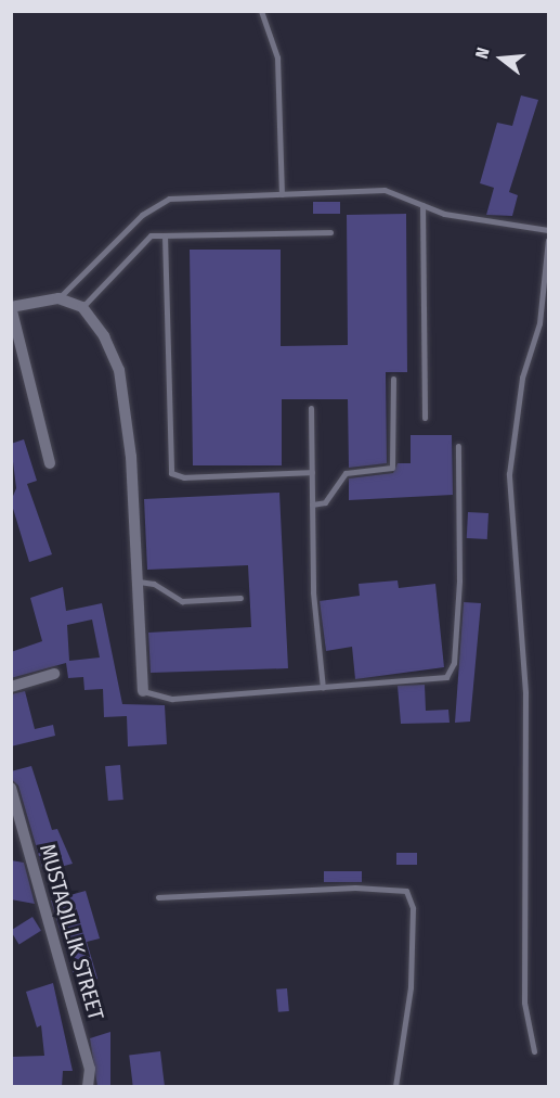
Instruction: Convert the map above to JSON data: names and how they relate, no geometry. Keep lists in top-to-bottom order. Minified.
{"streets":{"street":["MUSTAQILLIK STREET"]},"north":"left"}
